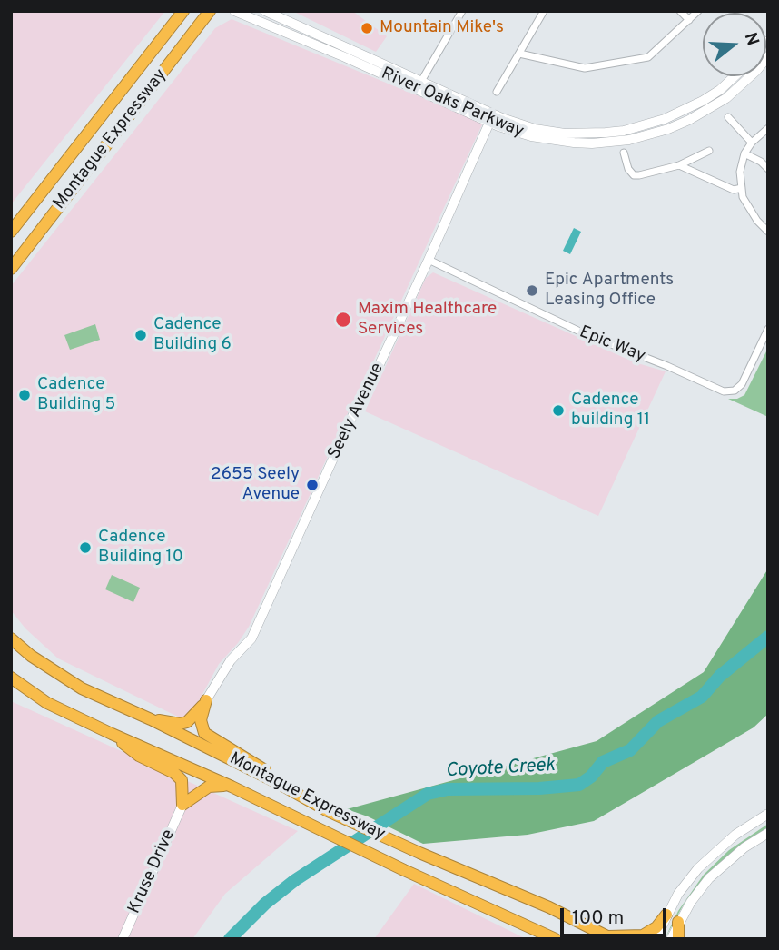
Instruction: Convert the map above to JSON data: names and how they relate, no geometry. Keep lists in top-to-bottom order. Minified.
{"streets":{"highway":["Montague Expressway"],"street":["River Oaks Parkway","Epic Way","Seely Avenue","Kruse Drive"]},"crossings":[["River Oaks Parkway","Seely Avenue"],["Epic Way","Seely Avenue"]],"water":["Coyote Creek"],"places":["Mountain Mike's","Epic Apartments Leasing Office","Maxim Healthcare Services","Cadence Building 6","Cadence Building 5","Cadence building 11","2655 Seely Avenue","Cadence Building 10"],"scale_bar":"100 m","north":"right"}
